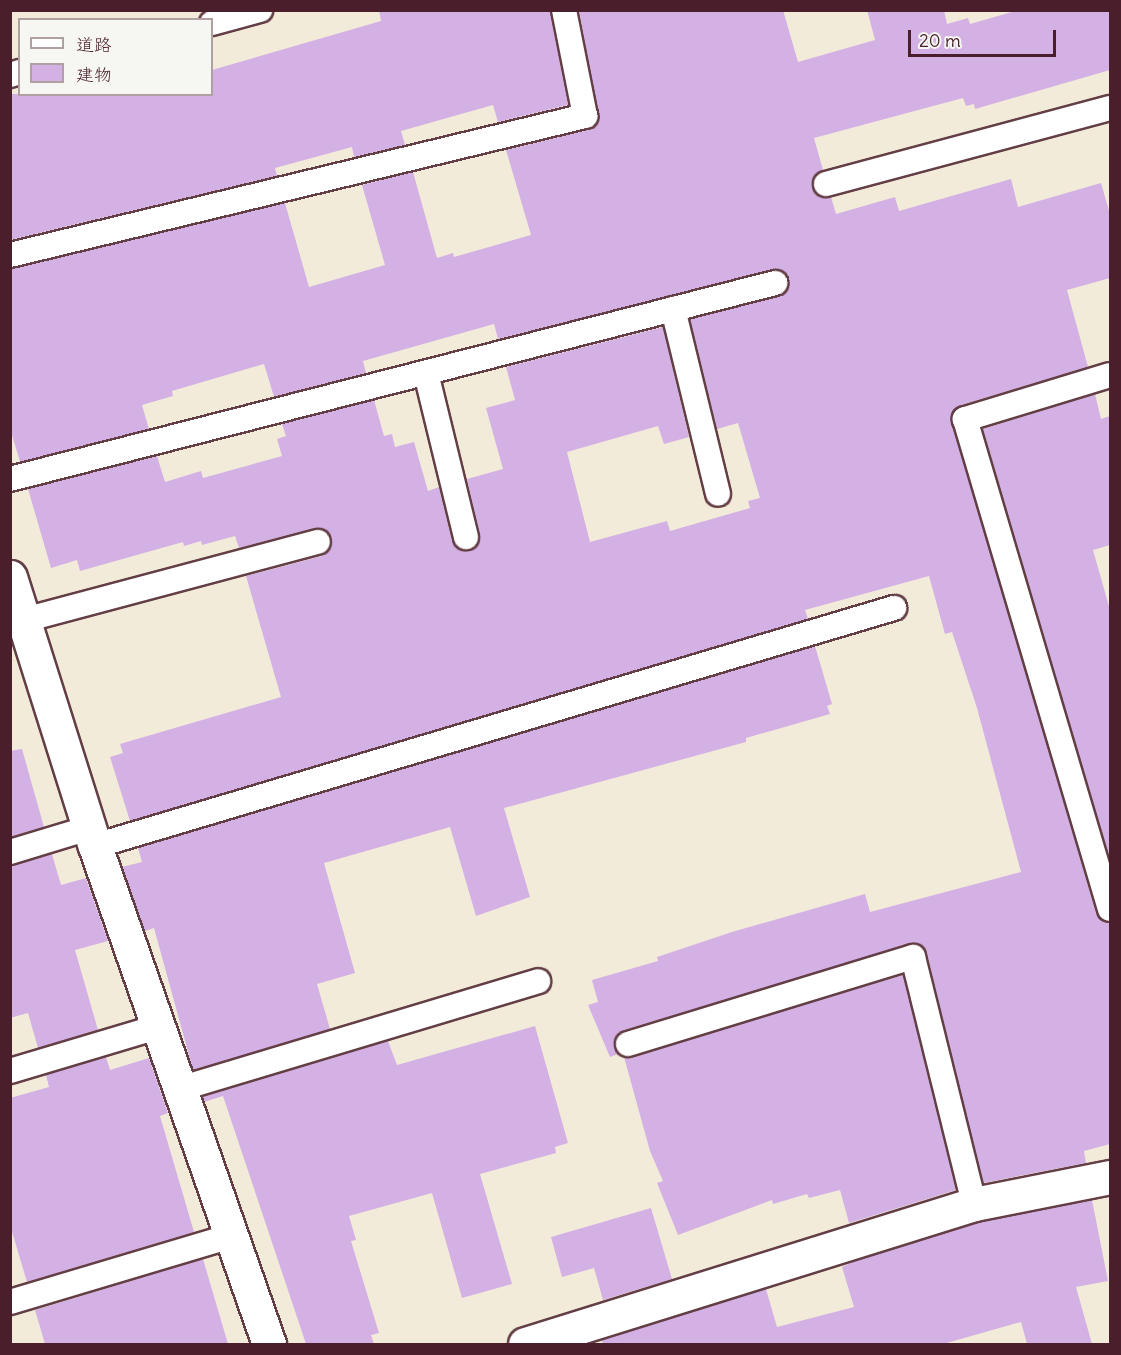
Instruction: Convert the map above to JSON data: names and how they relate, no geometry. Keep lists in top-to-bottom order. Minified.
{"legend":["道路","建物"],"scale_bar":"20 m"}
